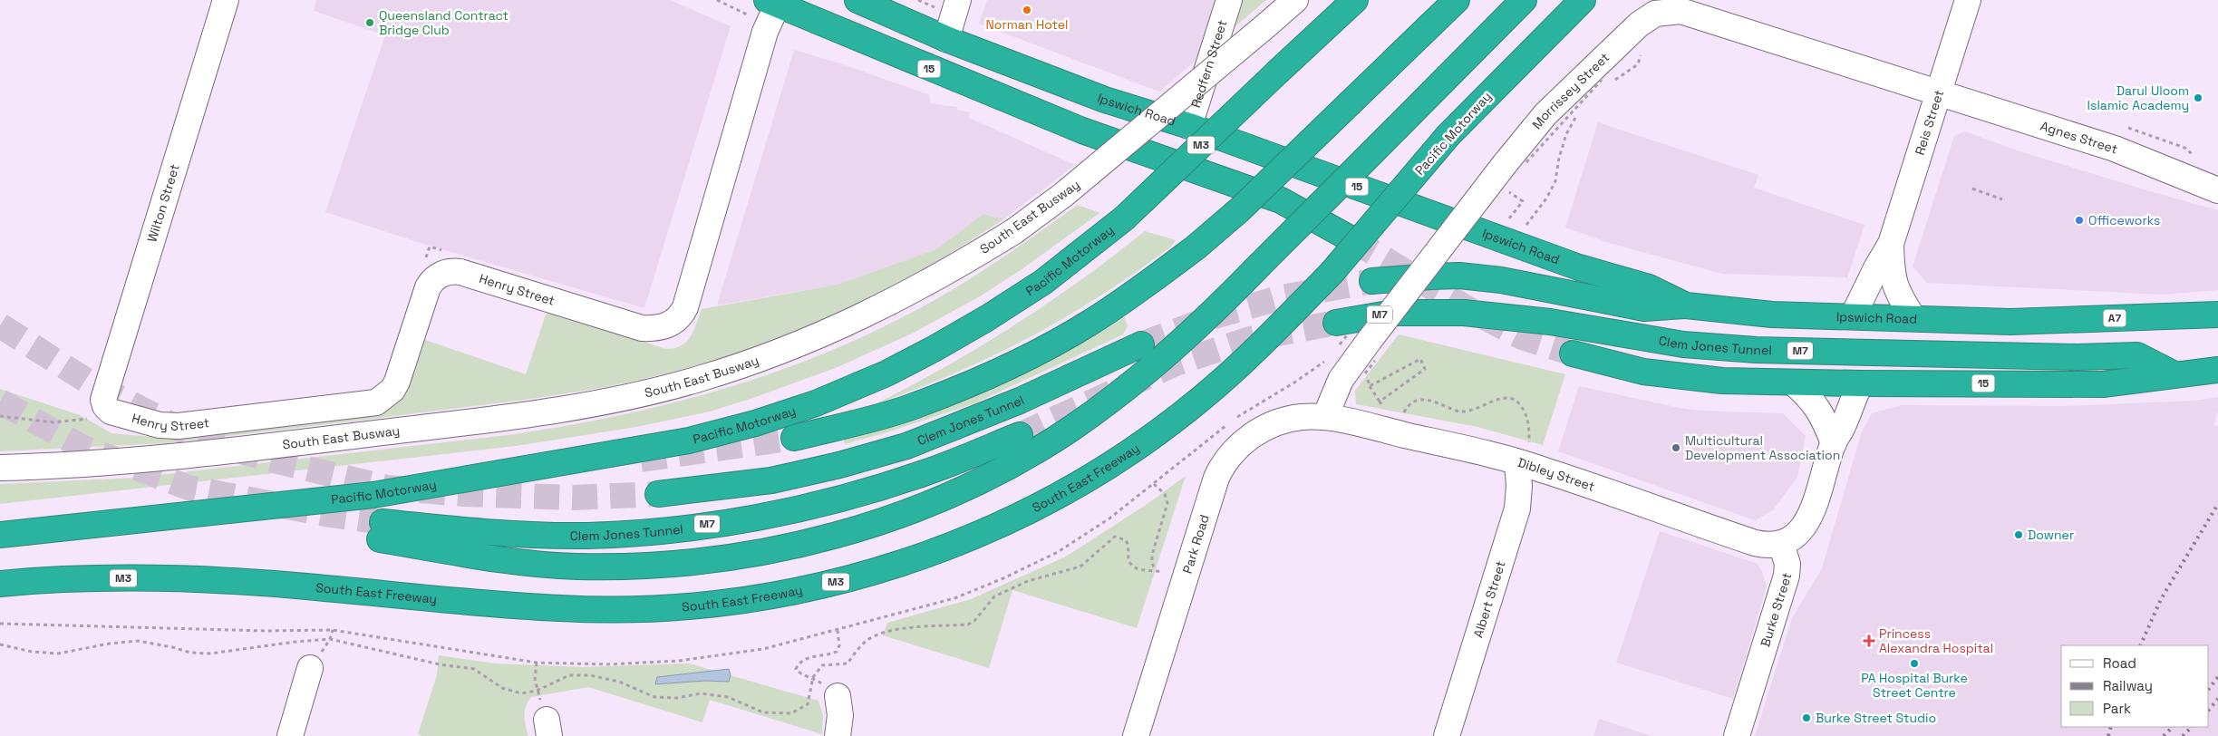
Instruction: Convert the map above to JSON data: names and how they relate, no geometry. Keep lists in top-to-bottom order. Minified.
{"streets":{"highway":["15","Ipswich Road","Pacific Motorway","M3","M7","A7","Clem Jones Tunnel","South East Freeway"],"street":["Redfern Street","Morrissey Street","Reis Street","Agnes Street","Wilton Street","South East Busway","Henry Street","Dibley Street","Park Road","Albert Street","Burke Street"]},"crossings":[["Redfern Street","Ipswich Road"],["15","Henry Street"],["15","Clem Jones Tunnel"],["Morrissey Street","Reis Street"],["Morrissey Street","Agnes Street"],["Morrissey Street","Dibley Street"],["Morrissey Street","Park Road"],["Ipswich Road","Reis Street"],["Reis Street","Agnes Street"],["Pacific Motorway","South East Freeway"],["Wilton Street","Henry Street"],["Dibley Street","Park Road"],["Dibley Street","Albert Street"],["Dibley Street","Burke Street"]],"places":{"other":["Norman Hotel","Queensland Contract Bridge Club","Darul Uloom Islamic Academy","Officeworks","Multicultural Development Association","Downer","PA Hospital Burke Street Centre","Burke Street Studio"],"health":["Princess Alexandra Hospital"]},"legend":["Road","Railway","Park"]}
